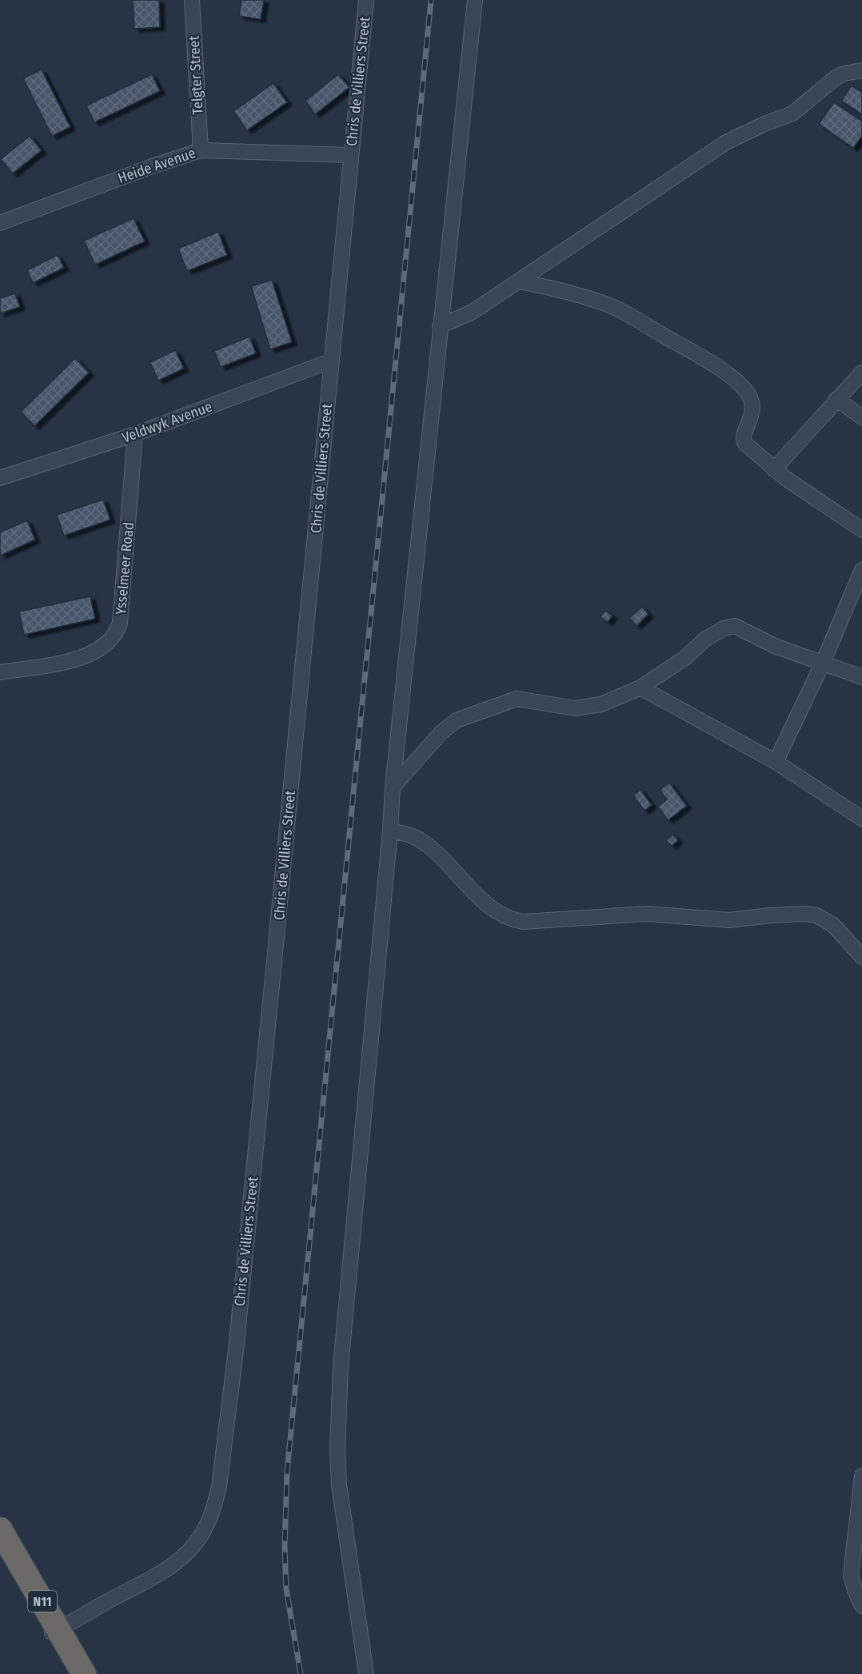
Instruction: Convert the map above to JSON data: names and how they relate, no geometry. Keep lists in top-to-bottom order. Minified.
{"streets":{"highway":["N11"],"street":["Telgter Street","Chris de Villiers Street","Heide Avenue","Veldwyk Avenue","Ysselmeer Road"]},"crossings":[["Telgter Street","Heide Avenue"],["Chris de Villiers Street","Heide Avenue"],["Chris de Villiers Street","Veldwyk Avenue"],["Chris de Villiers Street","N11"],["Veldwyk Avenue","Ysselmeer Road"]]}
